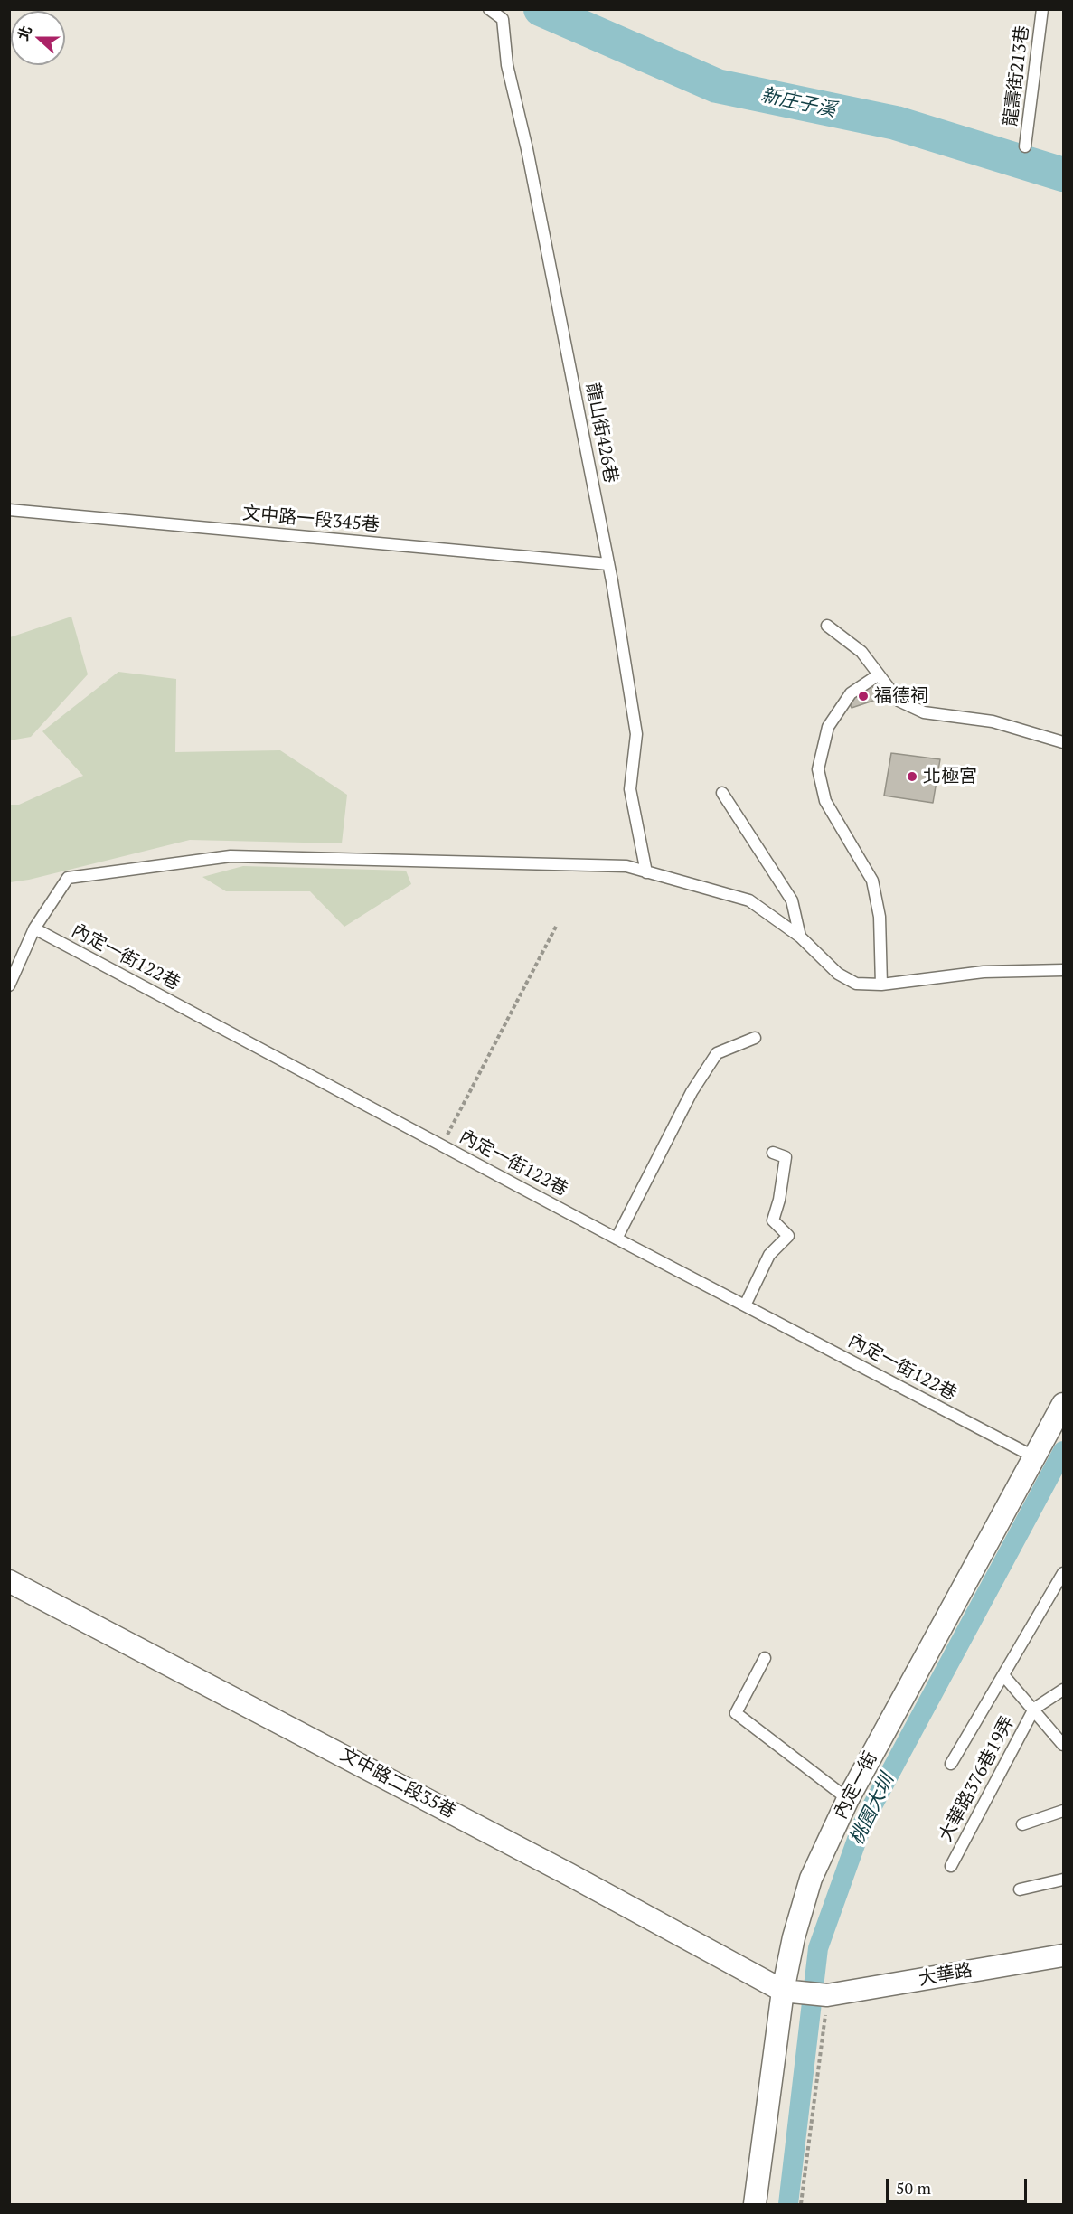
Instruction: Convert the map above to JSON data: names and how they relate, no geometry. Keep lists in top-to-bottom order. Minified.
{"streets":{"street":["文中路二段35巷","內定一街","大華路"],"lane":["龍壽街213巷","龍山街426巷","文中路一段345巷","內定一街122巷","大華路376巷19弄"]},"crossings":[["龍山街426巷","文中路一段345巷"],["內定一街122巷","內定一街"],["文中路二段35巷","內定一街"],["文中路二段35巷","大華路"],["內定一街","大華路"]],"water":["新庄子溪","桃園大圳"],"places":["福德祠","北極宮"],"scale_bar":"50 m","north":"left"}
